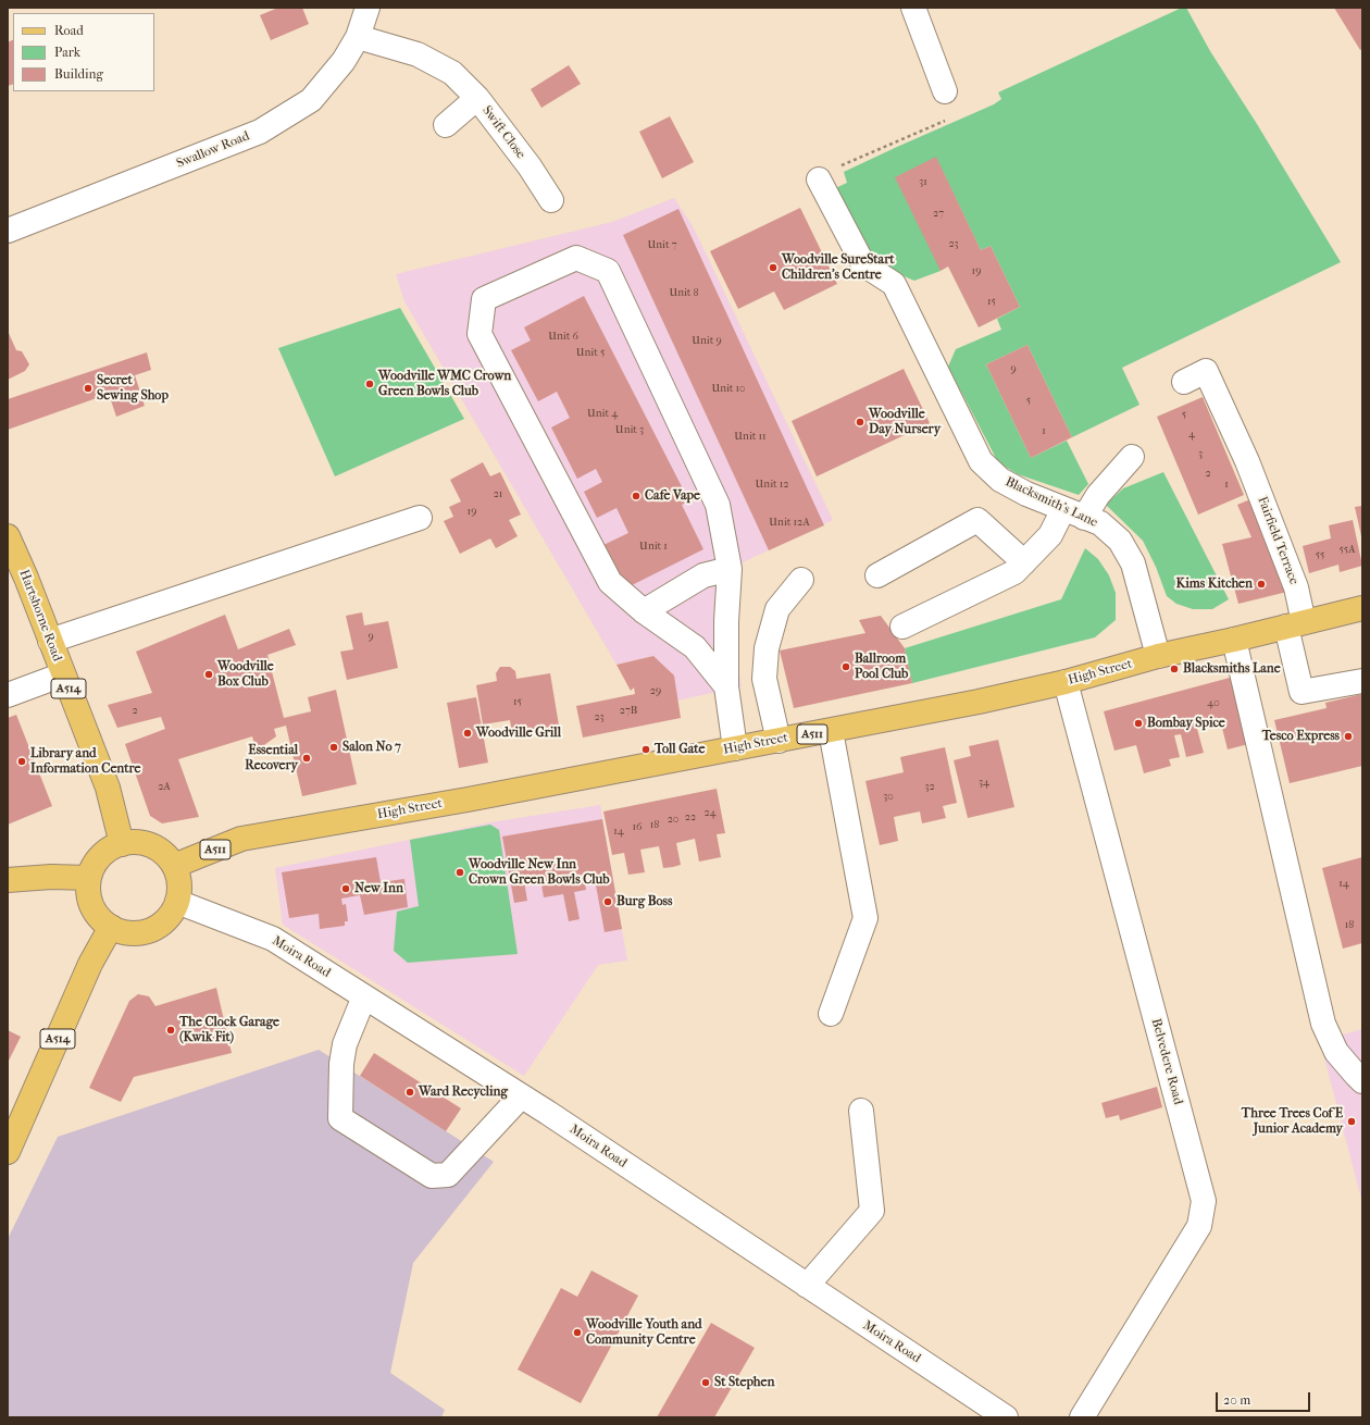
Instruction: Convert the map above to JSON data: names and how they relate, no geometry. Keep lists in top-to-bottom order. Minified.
{"streets":{"main road":["Hartshorne Road","High Street","A514","A511"],"street":["Swift Close","Swallow Road","Blacksmith's Lane","Fairfield Terrace","Moira Road","Belvedere Road"]},"crossings":[["Swift Close","Swallow Road"],["Blacksmith's Lane","High Street"],["Fairfield Terrace","High Street"],["Hartshorne Road","High Street"],["Hartshorne Road","A514"],["Hartshorne Road","Moira Road"],["High Street","A514"],["High Street","Moira Road"],["High Street","Belvedere Road"],["A514","Moira Road"]],"places":["Woodville SureStart Children's Centre","Woodville WMC Crown Green Bowls Club","Secret Sewing Shop","Woodville Day Nursery","Cafe Vape","Kims Kitchen","Ballroom Pool Club","Blacksmiths Lane","Woodville Box Club","Bombay Spice","Woodville Grill","Tesco Express","Salon No 7","Toll Gate","Essential Recovery","Library and Information Centre","Woodville New Inn Crown Green Bowls Club","New Inn","Burg Boss","The Clock Garage (Kwik Fit)","Ward Recycling","Three Trees CofE Junior Academy","Woodville Youth and Community Centre","St Stephen"],"house_numbers":["31","27","23","Unit 7","19","Unit 8","15","Unit 6","Unit 9","Unit 5","9","Unit 10","5","Unit 4","5","Unit 3","1","4","Unit 11","3","2","Unit 12","1","21","19","Unit 12A","Unit 1","55A","55","9","29","15","40","2","27B","23","34","2A","32","30","24","22","20","18","16","14","14","18"],"legend":["Road","Park","Building"],"scale_bar":"20 m"}
